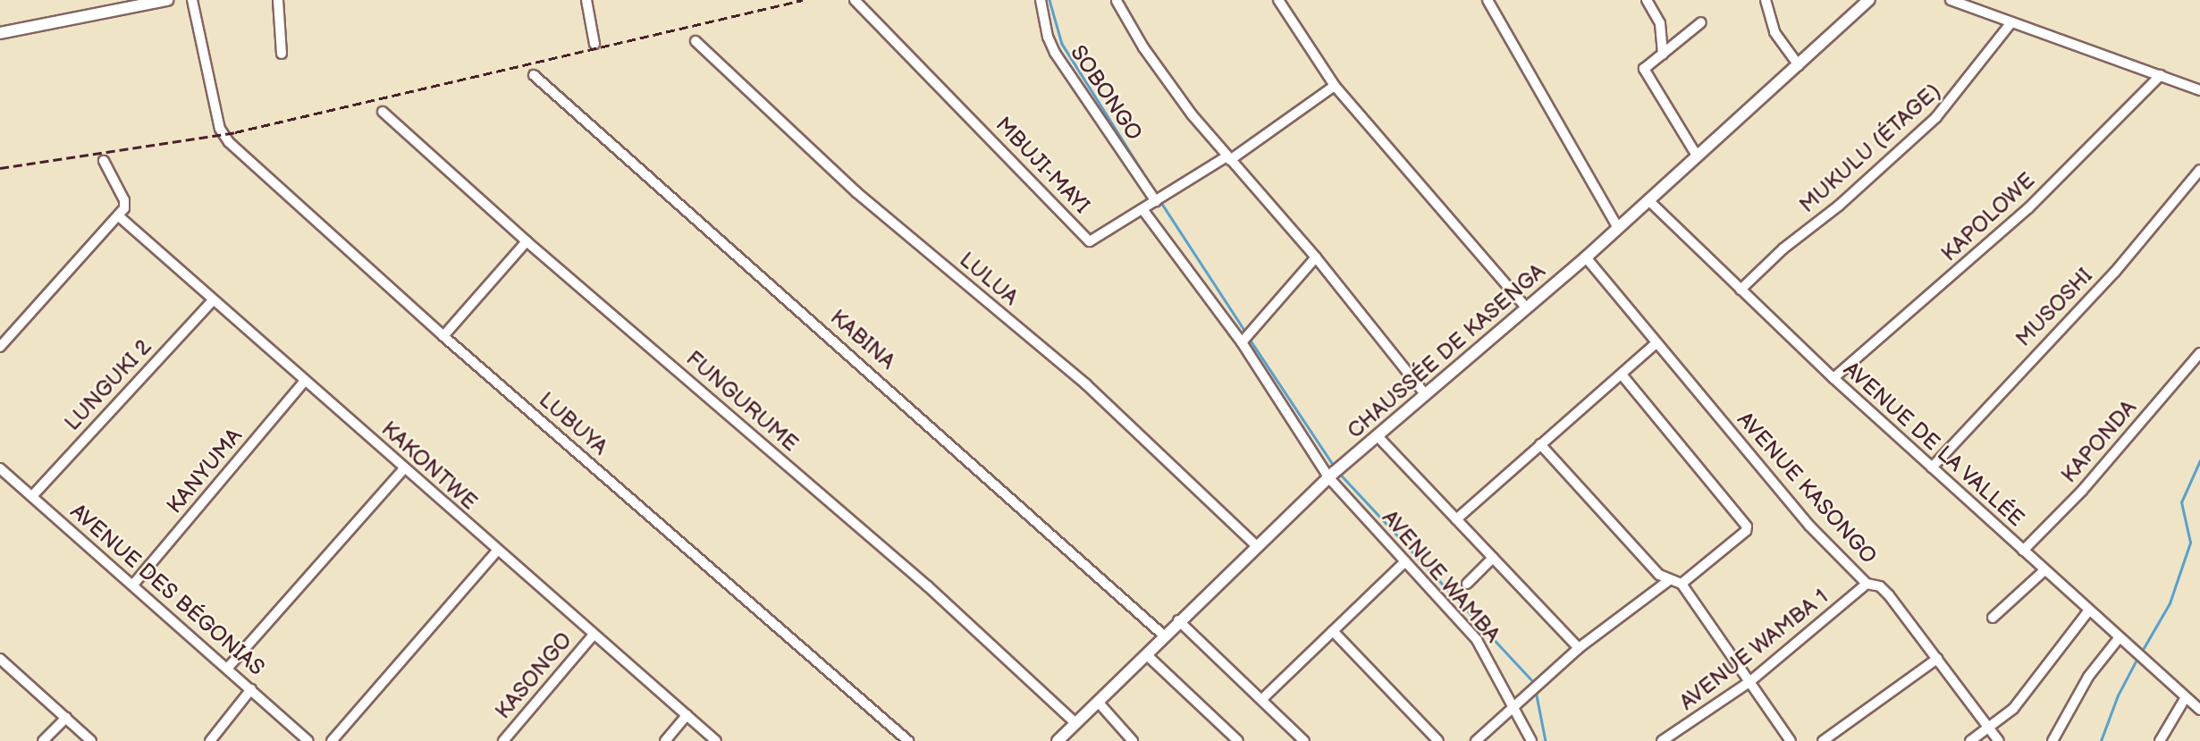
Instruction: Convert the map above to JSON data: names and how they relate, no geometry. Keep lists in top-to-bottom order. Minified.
{"streets":{"main road":["CHAUSSÉE DE KASENGA"],"street":["SOBONGO","MUKULU (ÉTAGE)","MBUJI-MAYI","KAPOLOWE","LULUA","MUSOSHI","KABINA","LUNGUKI 2","FUNGURUME","LUBUYA","KAPONDA","AVENUE DE LA VALLÉE","KAKONTWE","KANYUMA","AVENUE KASONGO","AVENUE WAMBA","AVENUE DES BÉGONIAS","AVENUE WAMBA 1","KASONGO"]},"crossings":[["SOBONGO","MBUJI-MAYI"],["MUKULU (ÉTAGE)","AVENUE DE LA VALLÉE"],["MBUJI-MAYI","AVENUE WAMBA"],["KAPOLOWE","AVENUE DE LA VALLÉE"],["LULUA","CHAUSSÉE DE KASENGA"],["MUSOSHI","AVENUE DE LA VALLÉE"],["KABINA","CHAUSSÉE DE KASENGA"],["CHAUSSÉE DE KASENGA","FUNGURUME"],["CHAUSSÉE DE KASENGA","AVENUE DE LA VALLÉE"],["CHAUSSÉE DE KASENGA","AVENUE KASONGO"],["CHAUSSÉE DE KASENGA","AVENUE WAMBA"],["LUNGUKI 2","KAKONTWE"],["LUNGUKI 2","AVENUE DES BÉGONIAS"],["KAPONDA","AVENUE DE LA VALLÉE"],["KAKONTWE","KANYUMA"],["KAKONTWE","KASONGO"],["KANYUMA","AVENUE DES BÉGONIAS"],["AVENUE KASONGO","AVENUE WAMBA 1"]]}
